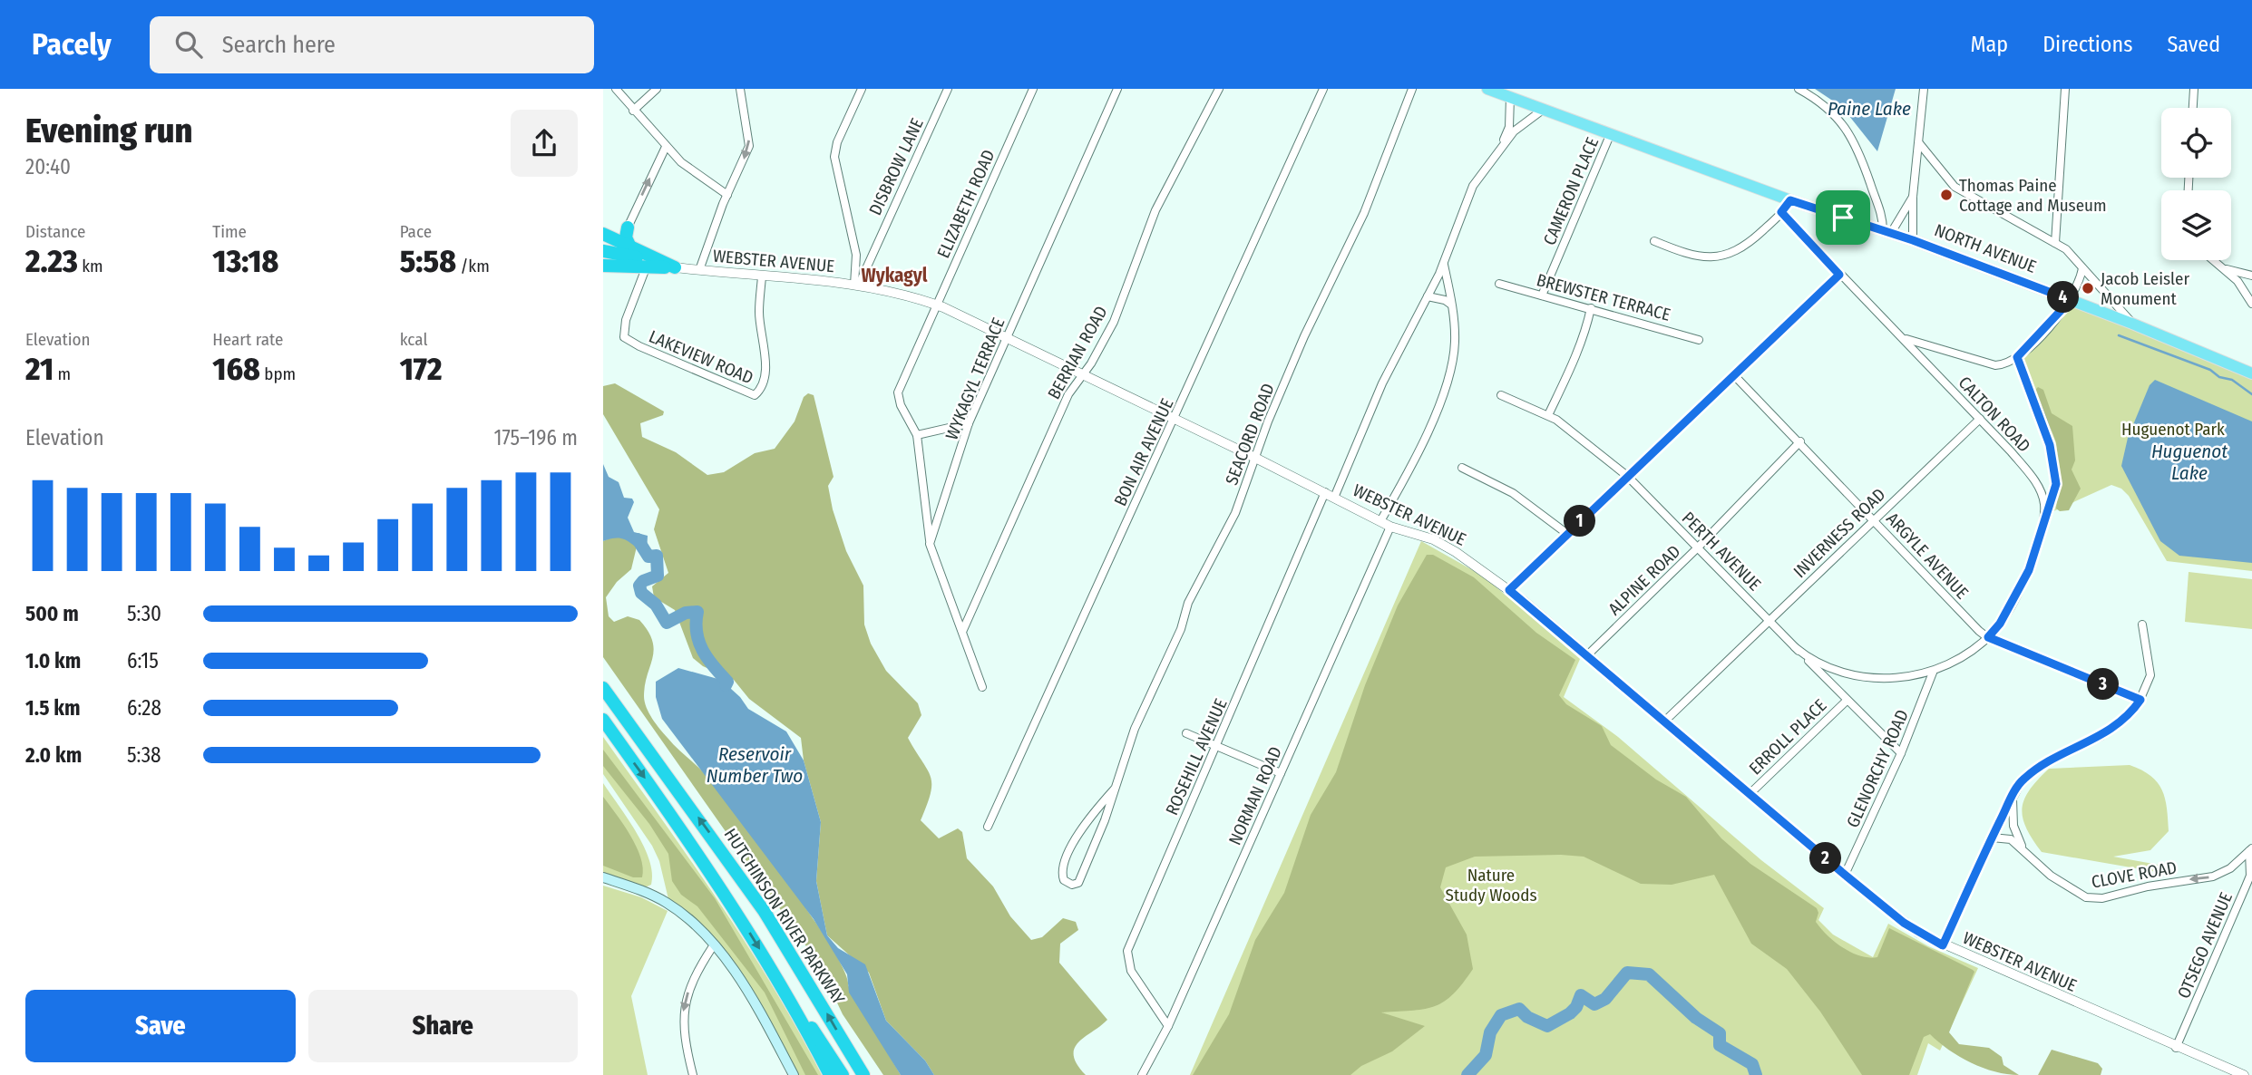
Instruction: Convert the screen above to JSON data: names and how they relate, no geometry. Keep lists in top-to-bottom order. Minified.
{"streets":{"highway":["HUTCHINSON RIVER PARKWAY"],"main road":["NORTH AVENUE"],"street":["DISBROW LANE","CAMERON PLACE","ELIZABETH ROAD","WEBSTER AVENUE","BREWSTER TERRACE","BERRIAN ROAD","LAKEVIEW ROAD","WYKAGYL TERRACE","CALTON ROAD","SEACORD ROAD","BON AIR AVENUE","INVERNESS ROAD","PERTH AVENUE","ARGYLE AVENUE","ALPINE ROAD","ERROLL PLACE","ROSEHILL AVENUE","GLENORCHY ROAD","NORMAN ROAD","CLOVE ROAD","OTSEGO AVENUE"]},"crossings":[["DISBROW LANE","WEBSTER AVENUE"],["CAMERON PLACE","NORTH AVENUE"],["CAMERON PLACE","BREWSTER TERRACE"],["ELIZABETH ROAD","WEBSTER AVENUE"],["ELIZABETH ROAD","WYKAGYL TERRACE"],["WEBSTER AVENUE","BERRIAN ROAD"],["WEBSTER AVENUE","LAKEVIEW ROAD"],["WEBSTER AVENUE","WYKAGYL TERRACE"],["WEBSTER AVENUE","SEACORD ROAD"],["WEBSTER AVENUE","BON AIR AVENUE"],["WEBSTER AVENUE","INVERNESS ROAD"],["WEBSTER AVENUE","ALPINE ROAD"],["WEBSTER AVENUE","ERROLL PLACE"],["WEBSTER AVENUE","ROSEHILL AVENUE"],["WEBSTER AVENUE","GLENORCHY ROAD"],["WEBSTER AVENUE","NORMAN ROAD"],["WEBSTER AVENUE","OTSEGO AVENUE"],["CALTON ROAD","INVERNESS ROAD"],["CALTON ROAD","PERTH AVENUE"],["CALTON ROAD","ARGYLE AVENUE"],["CALTON ROAD","GLENORCHY ROAD"],["INVERNESS ROAD","PERTH AVENUE"],["INVERNESS ROAD","ARGYLE AVENUE"],["PERTH AVENUE","ALPINE ROAD"],["PERTH AVENUE","ERROLL PLACE"],["PERTH AVENUE","GLENORCHY ROAD"],["ARGYLE AVENUE","ALPINE ROAD"],["ROSEHILL AVENUE","NORMAN ROAD"],["CLOVE ROAD","OTSEGO AVENUE"]],"one_way":["CLOVE ROAD"],"districts":["Wykagyl"],"water":["Paine Lake","Huguenot Lake","Reservoir Number Two"],"parks":["Huguenot Park","Nature Study Woods"],"places":["Thomas Paine Cottage and Museum","Jacob Leisler Monument"],"page":{"header":"Pacely","search":"Search here","nav":["Map","Directions","Saved"],"heading":["Evening run","20:40"],"stats":[["Distance","2.23 km"],["Time","13:18"],["Pace","5:58 /km"],["Elevation","21 m"],["Heart rate","168 bpm"],["kcal","172"]],"pins":["4","1","3","2"],"chart":["Elevation","175–196 m"],"list":[{"name":"500 m","note":"5:30"},{"name":"1.0 km","note":"6:15"},{"name":"1.5 km","note":"6:28"},{"name":"2.0 km","note":"5:38"}],"buttons":["Save","Share"]}}
